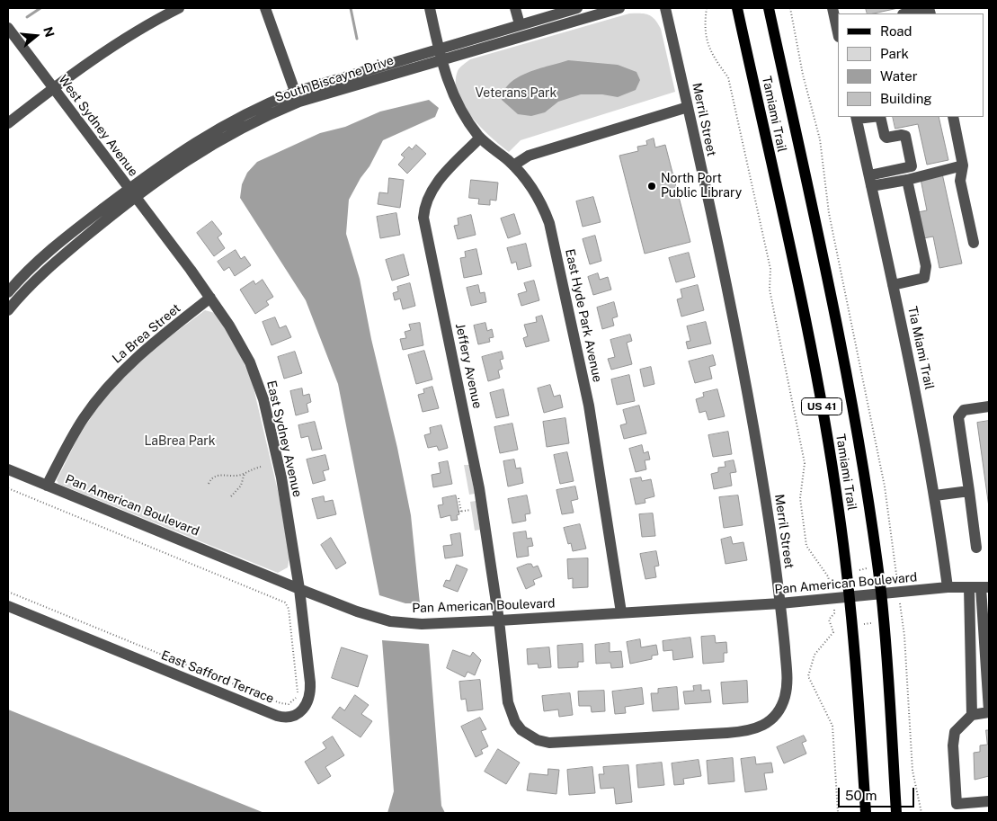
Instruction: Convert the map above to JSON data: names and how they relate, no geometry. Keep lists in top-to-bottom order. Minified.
{"streets":{"main road":["Tamiami Trail","US 41"],"street":["South Biscayne Drive","Merril Street","West Sydney Avenue","East Hyde Park Avenue","La Brea Street","Tia Miami Trail","Jeffery Avenue","East Sydney Avenue","Pan American Boulevard","East Safford Terrace"]},"crossings":[["South Biscayne Drive","West Sydney Avenue"],["South Biscayne Drive","East Hyde Park Avenue"],["South Biscayne Drive","East Sydney Avenue"],["Tamiami Trail","Pan American Boulevard"],["Merril Street","Jeffery Avenue"],["Merril Street","Pan American Boulevard"],["West Sydney Avenue","East Sydney Avenue"],["East Hyde Park Avenue","Jeffery Avenue"],["East Hyde Park Avenue","Pan American Boulevard"],["La Brea Street","East Sydney Avenue"],["La Brea Street","Pan American Boulevard"],["Tia Miami Trail","Pan American Boulevard"],["Jeffery Avenue","Pan American Boulevard"],["East Sydney Avenue","Pan American Boulevard"],["East Sydney Avenue","East Safford Terrace"],["Pan American Boulevard","East Safford Terrace"]],"parks":["Veterans Park","LaBrea Park"],"places":["North Port Public Library"],"legend":["Road","Park","Water","Building"],"scale_bar":"50 m","north":"right"}
